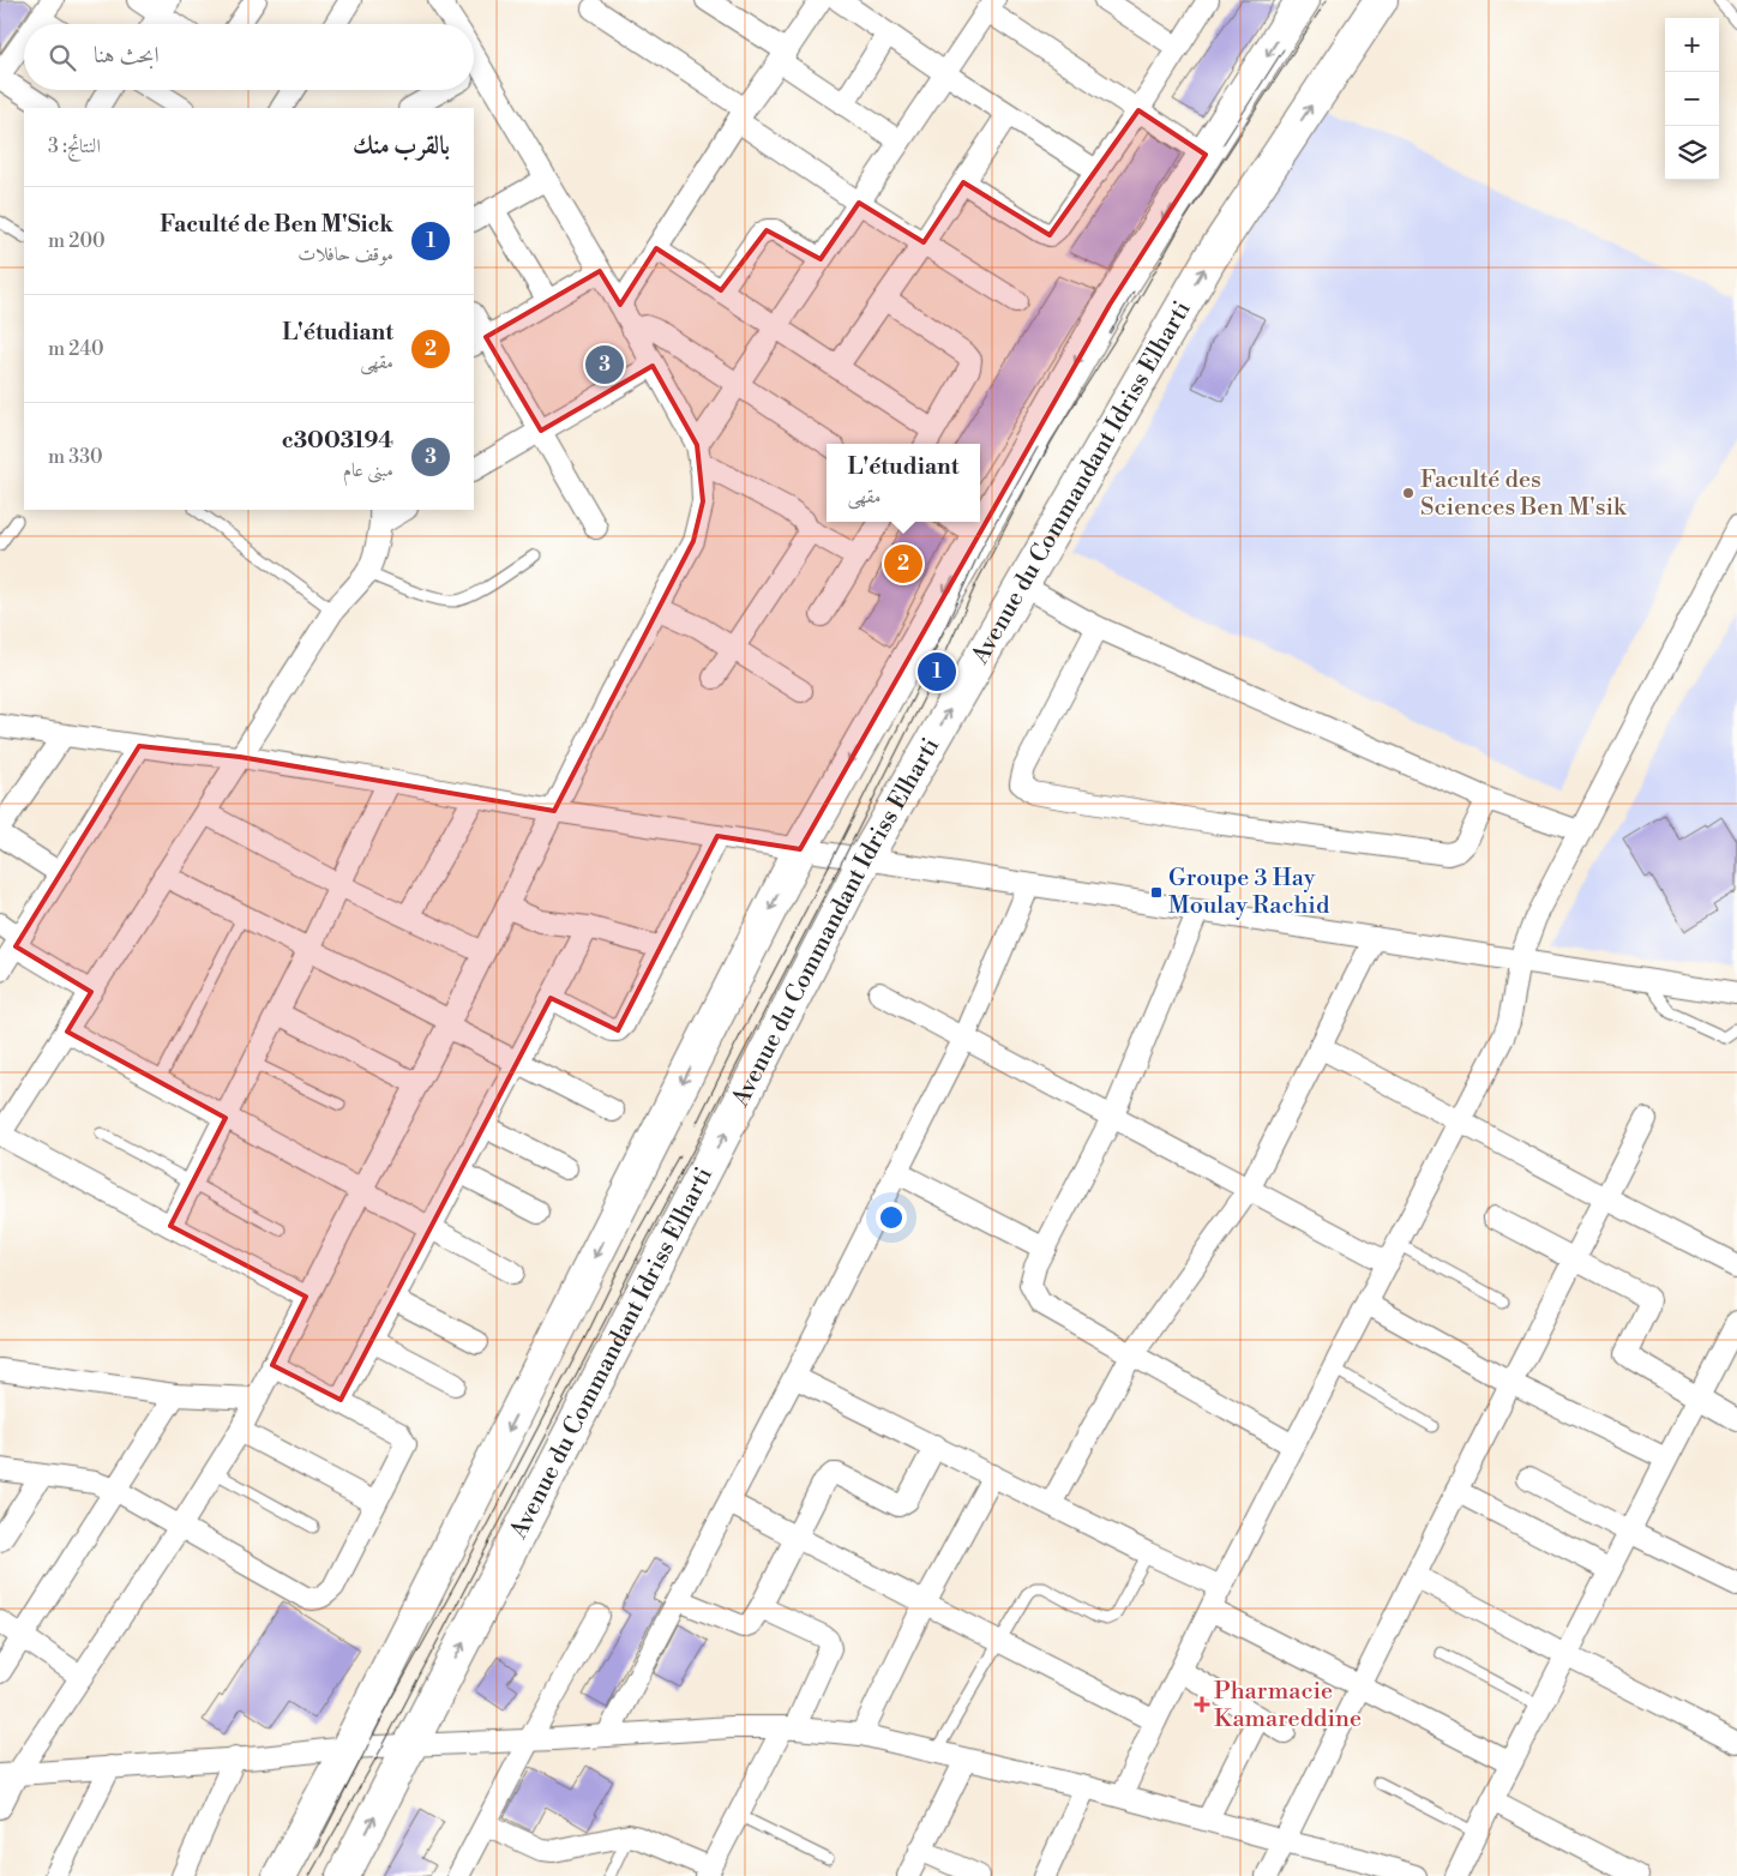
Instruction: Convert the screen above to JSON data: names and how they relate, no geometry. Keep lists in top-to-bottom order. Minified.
{"streets":{"main road":["Avenue du Commandant Idriss Elharti"]},"places":{"other":["Faculté des Sciences Ben M'sik"],"transit":["Groupe 3 Hay Moulay Rachid"],"health":["Pharmacie Kamareddine"]},"page":{"map_buttons":["+","−"],"search":"ابحث هنا","heading":["بالقرب منك","النتائج: 3"],"list":[{"mark":"1","name":"Faculté de Ben M'Sick","note":"موقف حافلات","value":"200 m"},{"mark":"2","name":"L'étudiant","note":"مقهى","value":"240 m"},{"mark":"3","name":"c3003194","note":"مبنى عام","value":"330 m"}],"pins":["3","2","1"],"popup":["L'étudiant","مقهى"]}}
